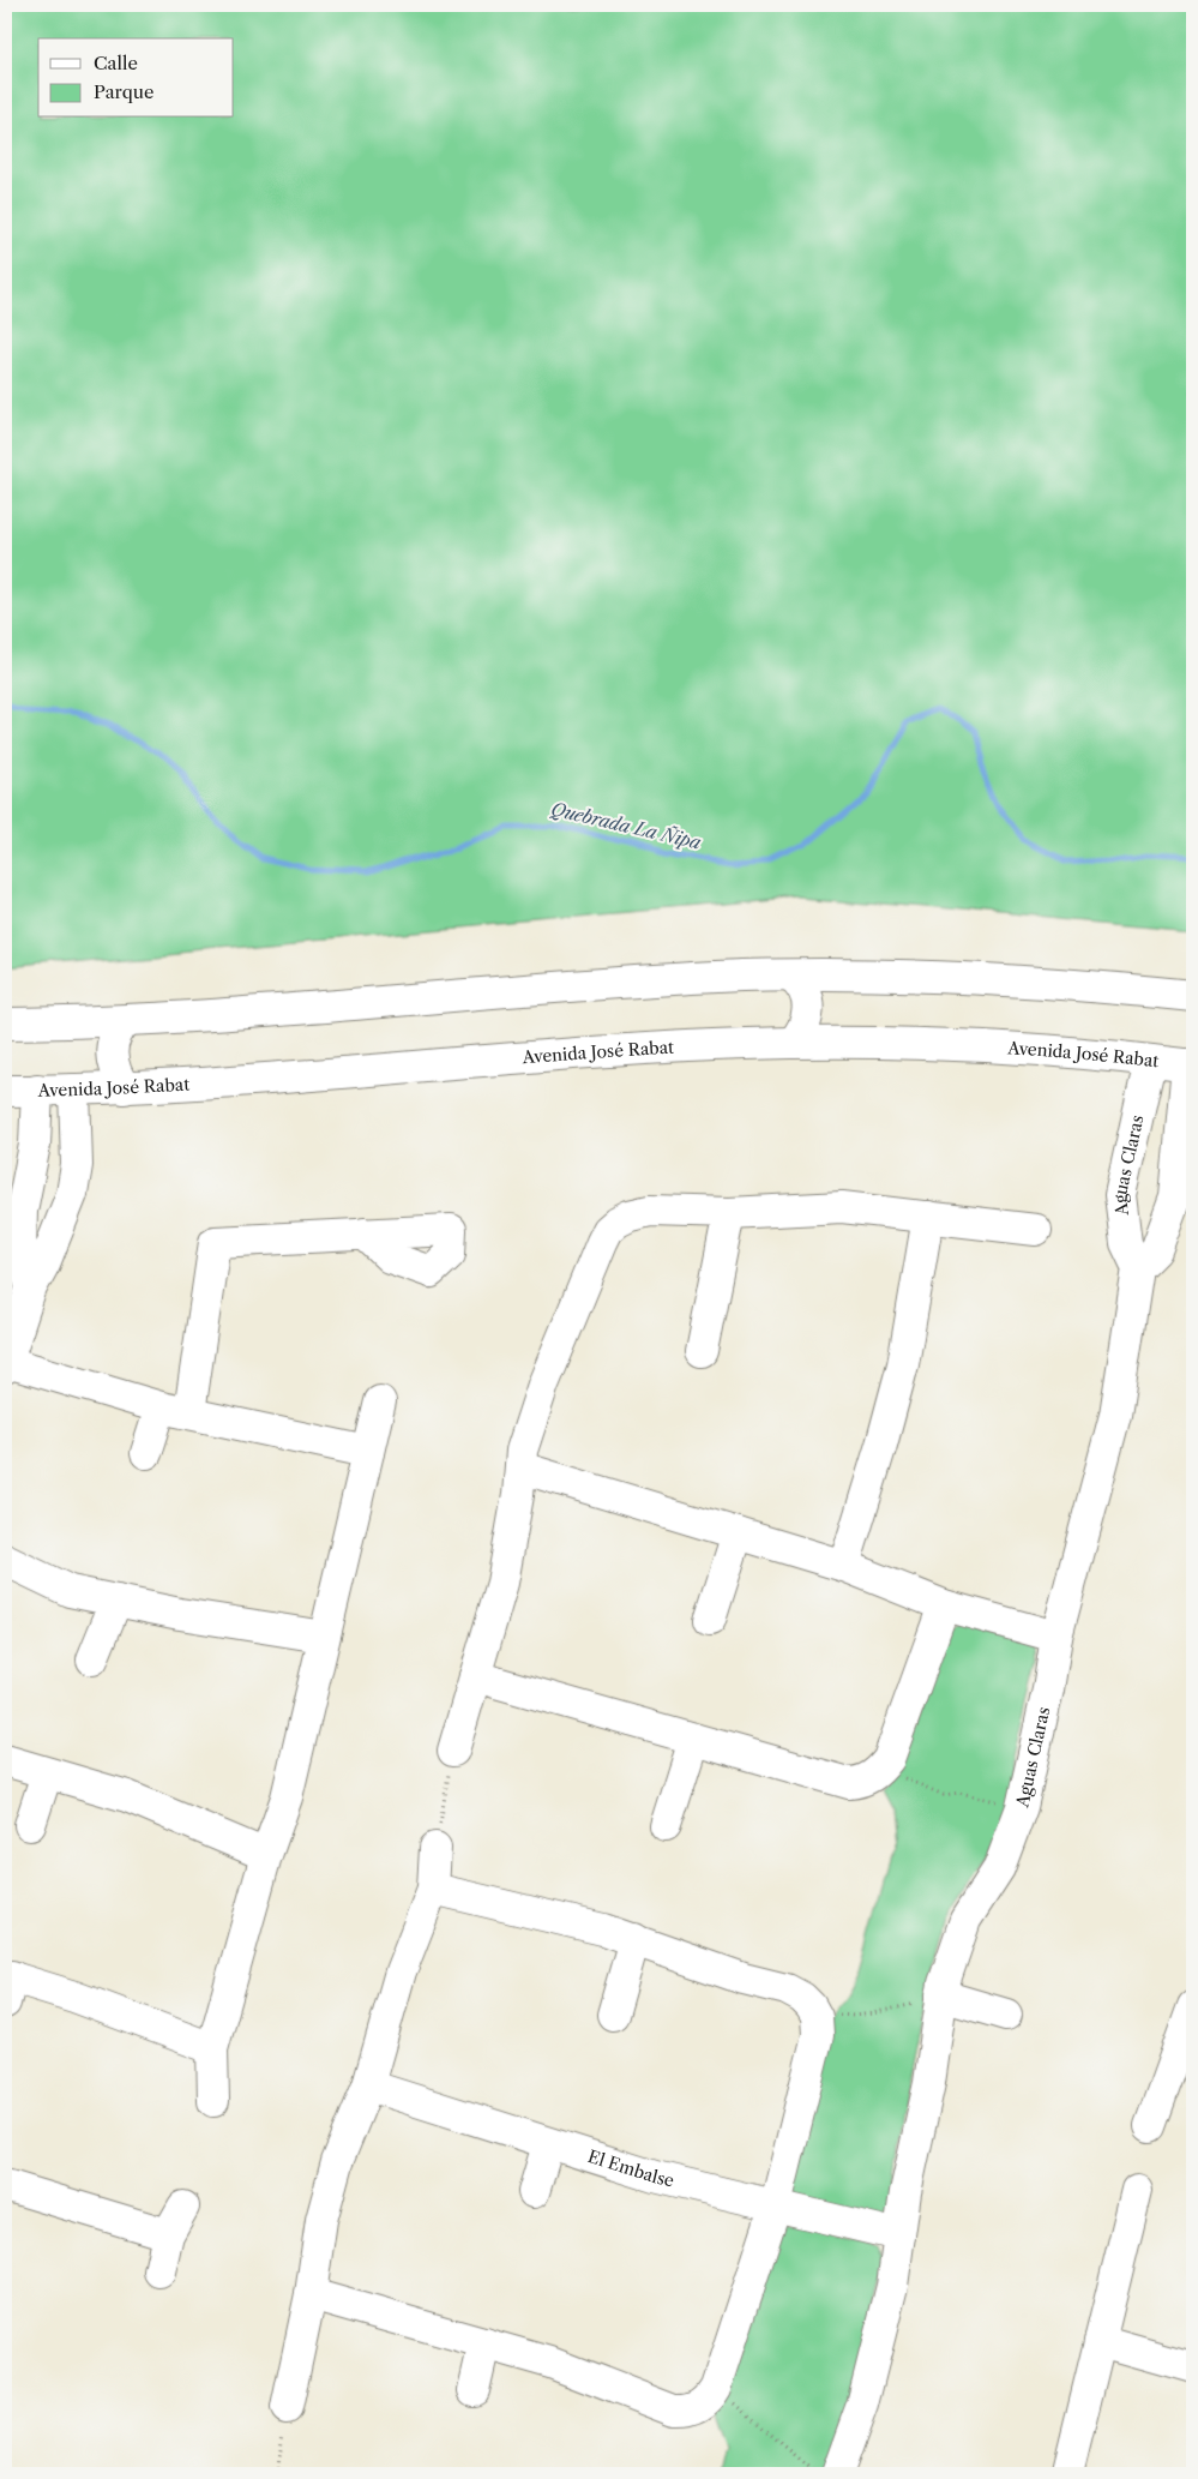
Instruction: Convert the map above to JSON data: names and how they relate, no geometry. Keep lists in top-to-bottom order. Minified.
{"streets":{"street":["Avenida José Rabat","Aguas Claras","El Embalse"]},"crossings":[["Avenida José Rabat","Aguas Claras"],["Aguas Claras","El Embalse"]],"water":["Quebrada La Ñipa"],"legend":["Calle","Parque"]}
